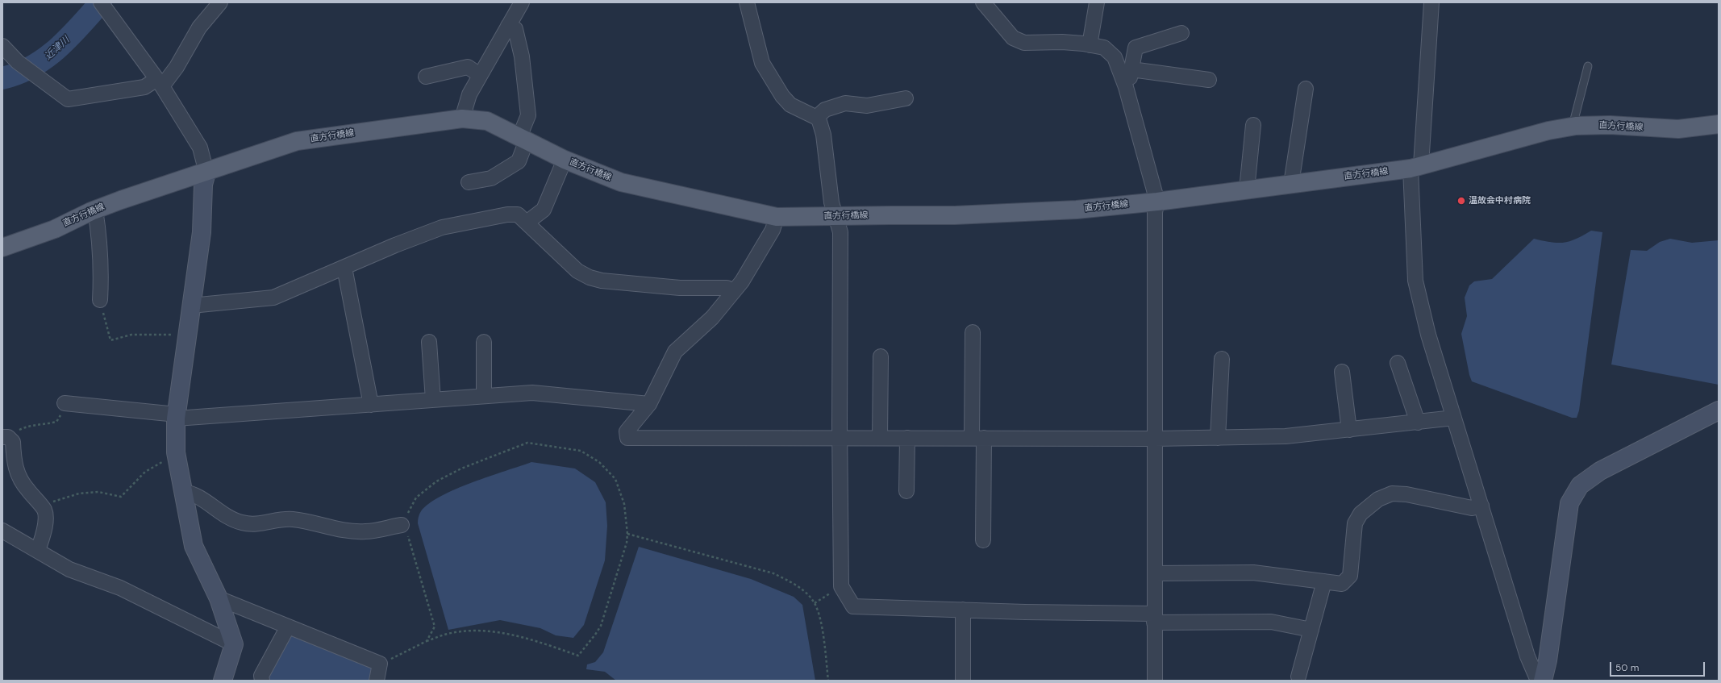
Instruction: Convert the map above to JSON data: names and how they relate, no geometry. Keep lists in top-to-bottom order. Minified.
{"streets":{"main road":["直方行橋線"]},"water":["近津川"],"places":["温故会中村病院"],"scale_bar":"50 m"}
